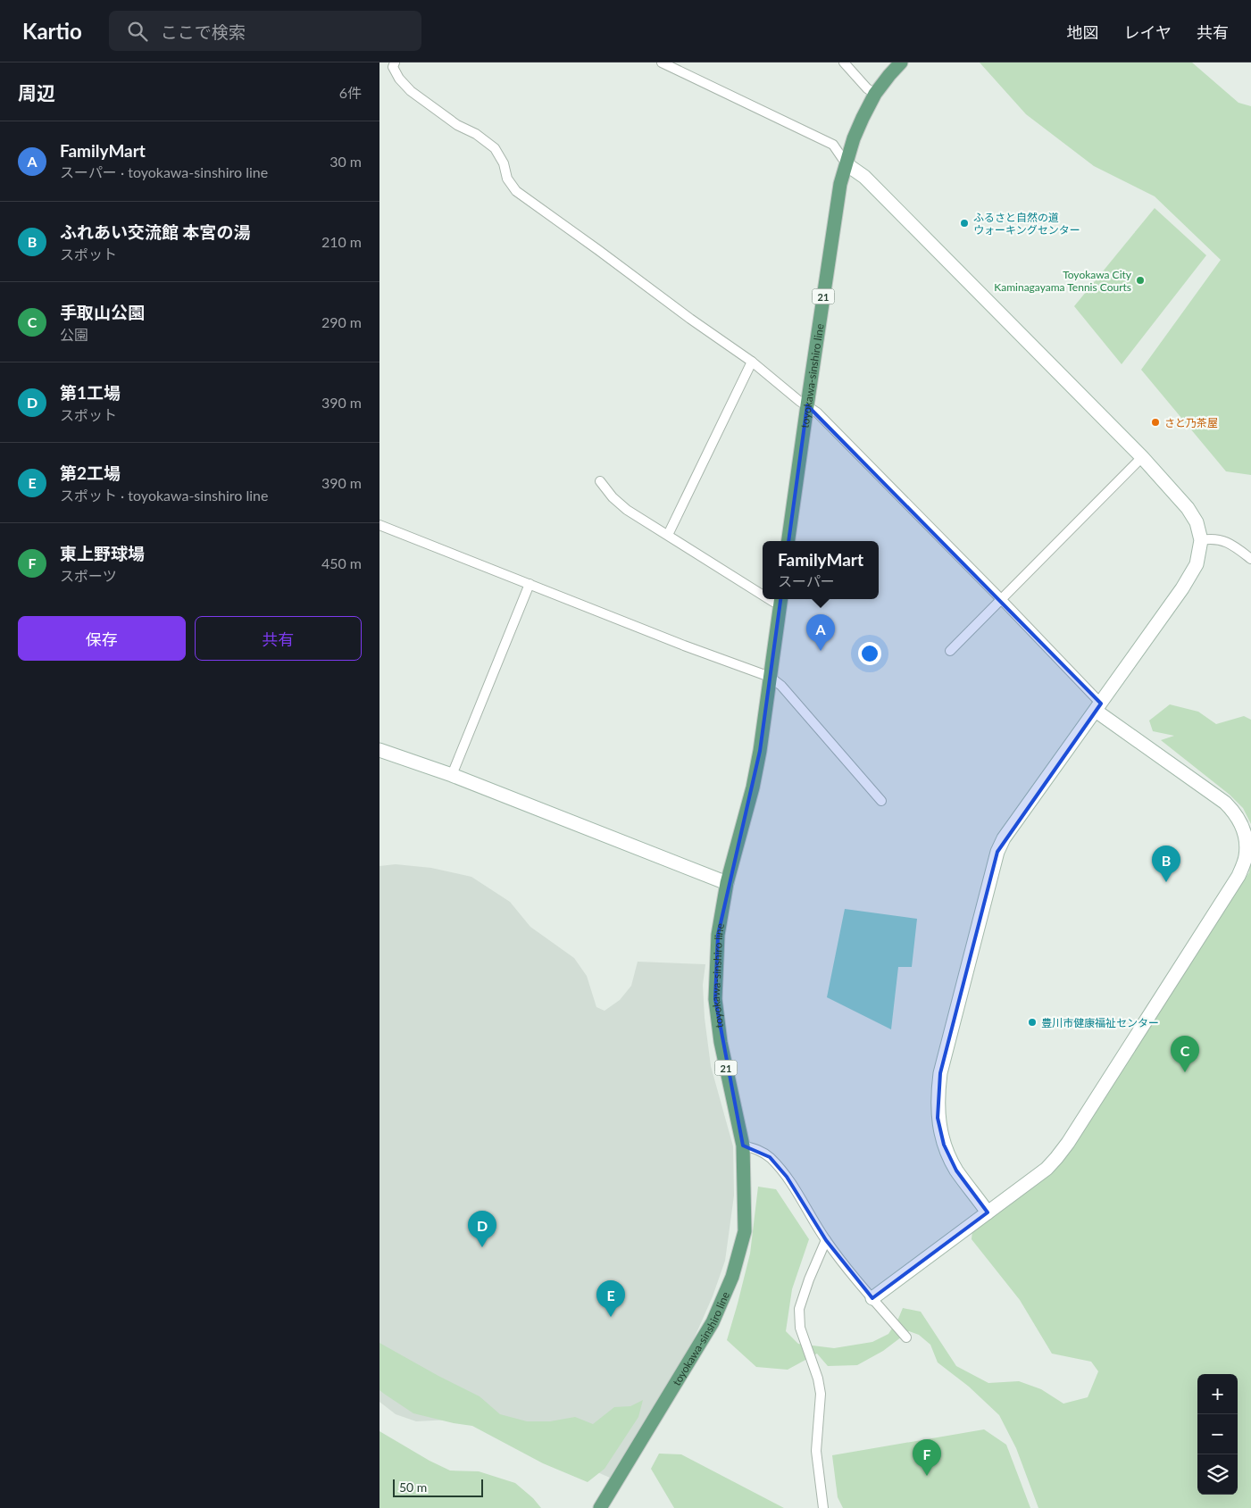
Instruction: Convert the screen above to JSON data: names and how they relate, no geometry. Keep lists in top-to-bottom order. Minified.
{"streets":{"main road":["21","toyokawa-sinshiro line"]},"places":["ふるさと自然の道 ウォーキングセンター","Toyokawa City Kaminagayama Tennis Courts","さと乃茶屋","豊川市健康福祉センター"],"scale_bar":"50 m","page":{"header":"Kartio","search":"ここで検索","nav":["地図","レイヤ","共有"],"heading":["周辺","6件"],"list":[{"mark":"A","name":"FamilyMart","note":"スーパー · toyokawa-sinshiro line","value":"30 m"},{"mark":"B","name":"ふれあい交流館 本宮の湯","note":"スポット","value":"210 m"},{"mark":"C","name":"手取山公園","note":"公園","value":"290 m"},{"mark":"D","name":"第1工場","note":"スポット","value":"390 m"},{"mark":"E","name":"第2工場","note":"スポット · toyokawa-sinshiro line","value":"390 m"},{"mark":"F","name":"東上野球場","note":"スポーツ","value":"450 m"}],"popup":["FamilyMart","スーパー"],"buttons":["保存","共有"],"pins":["A","B","C","D","E","F"],"map_buttons":["+","−"],"scale":"50 m"}}
